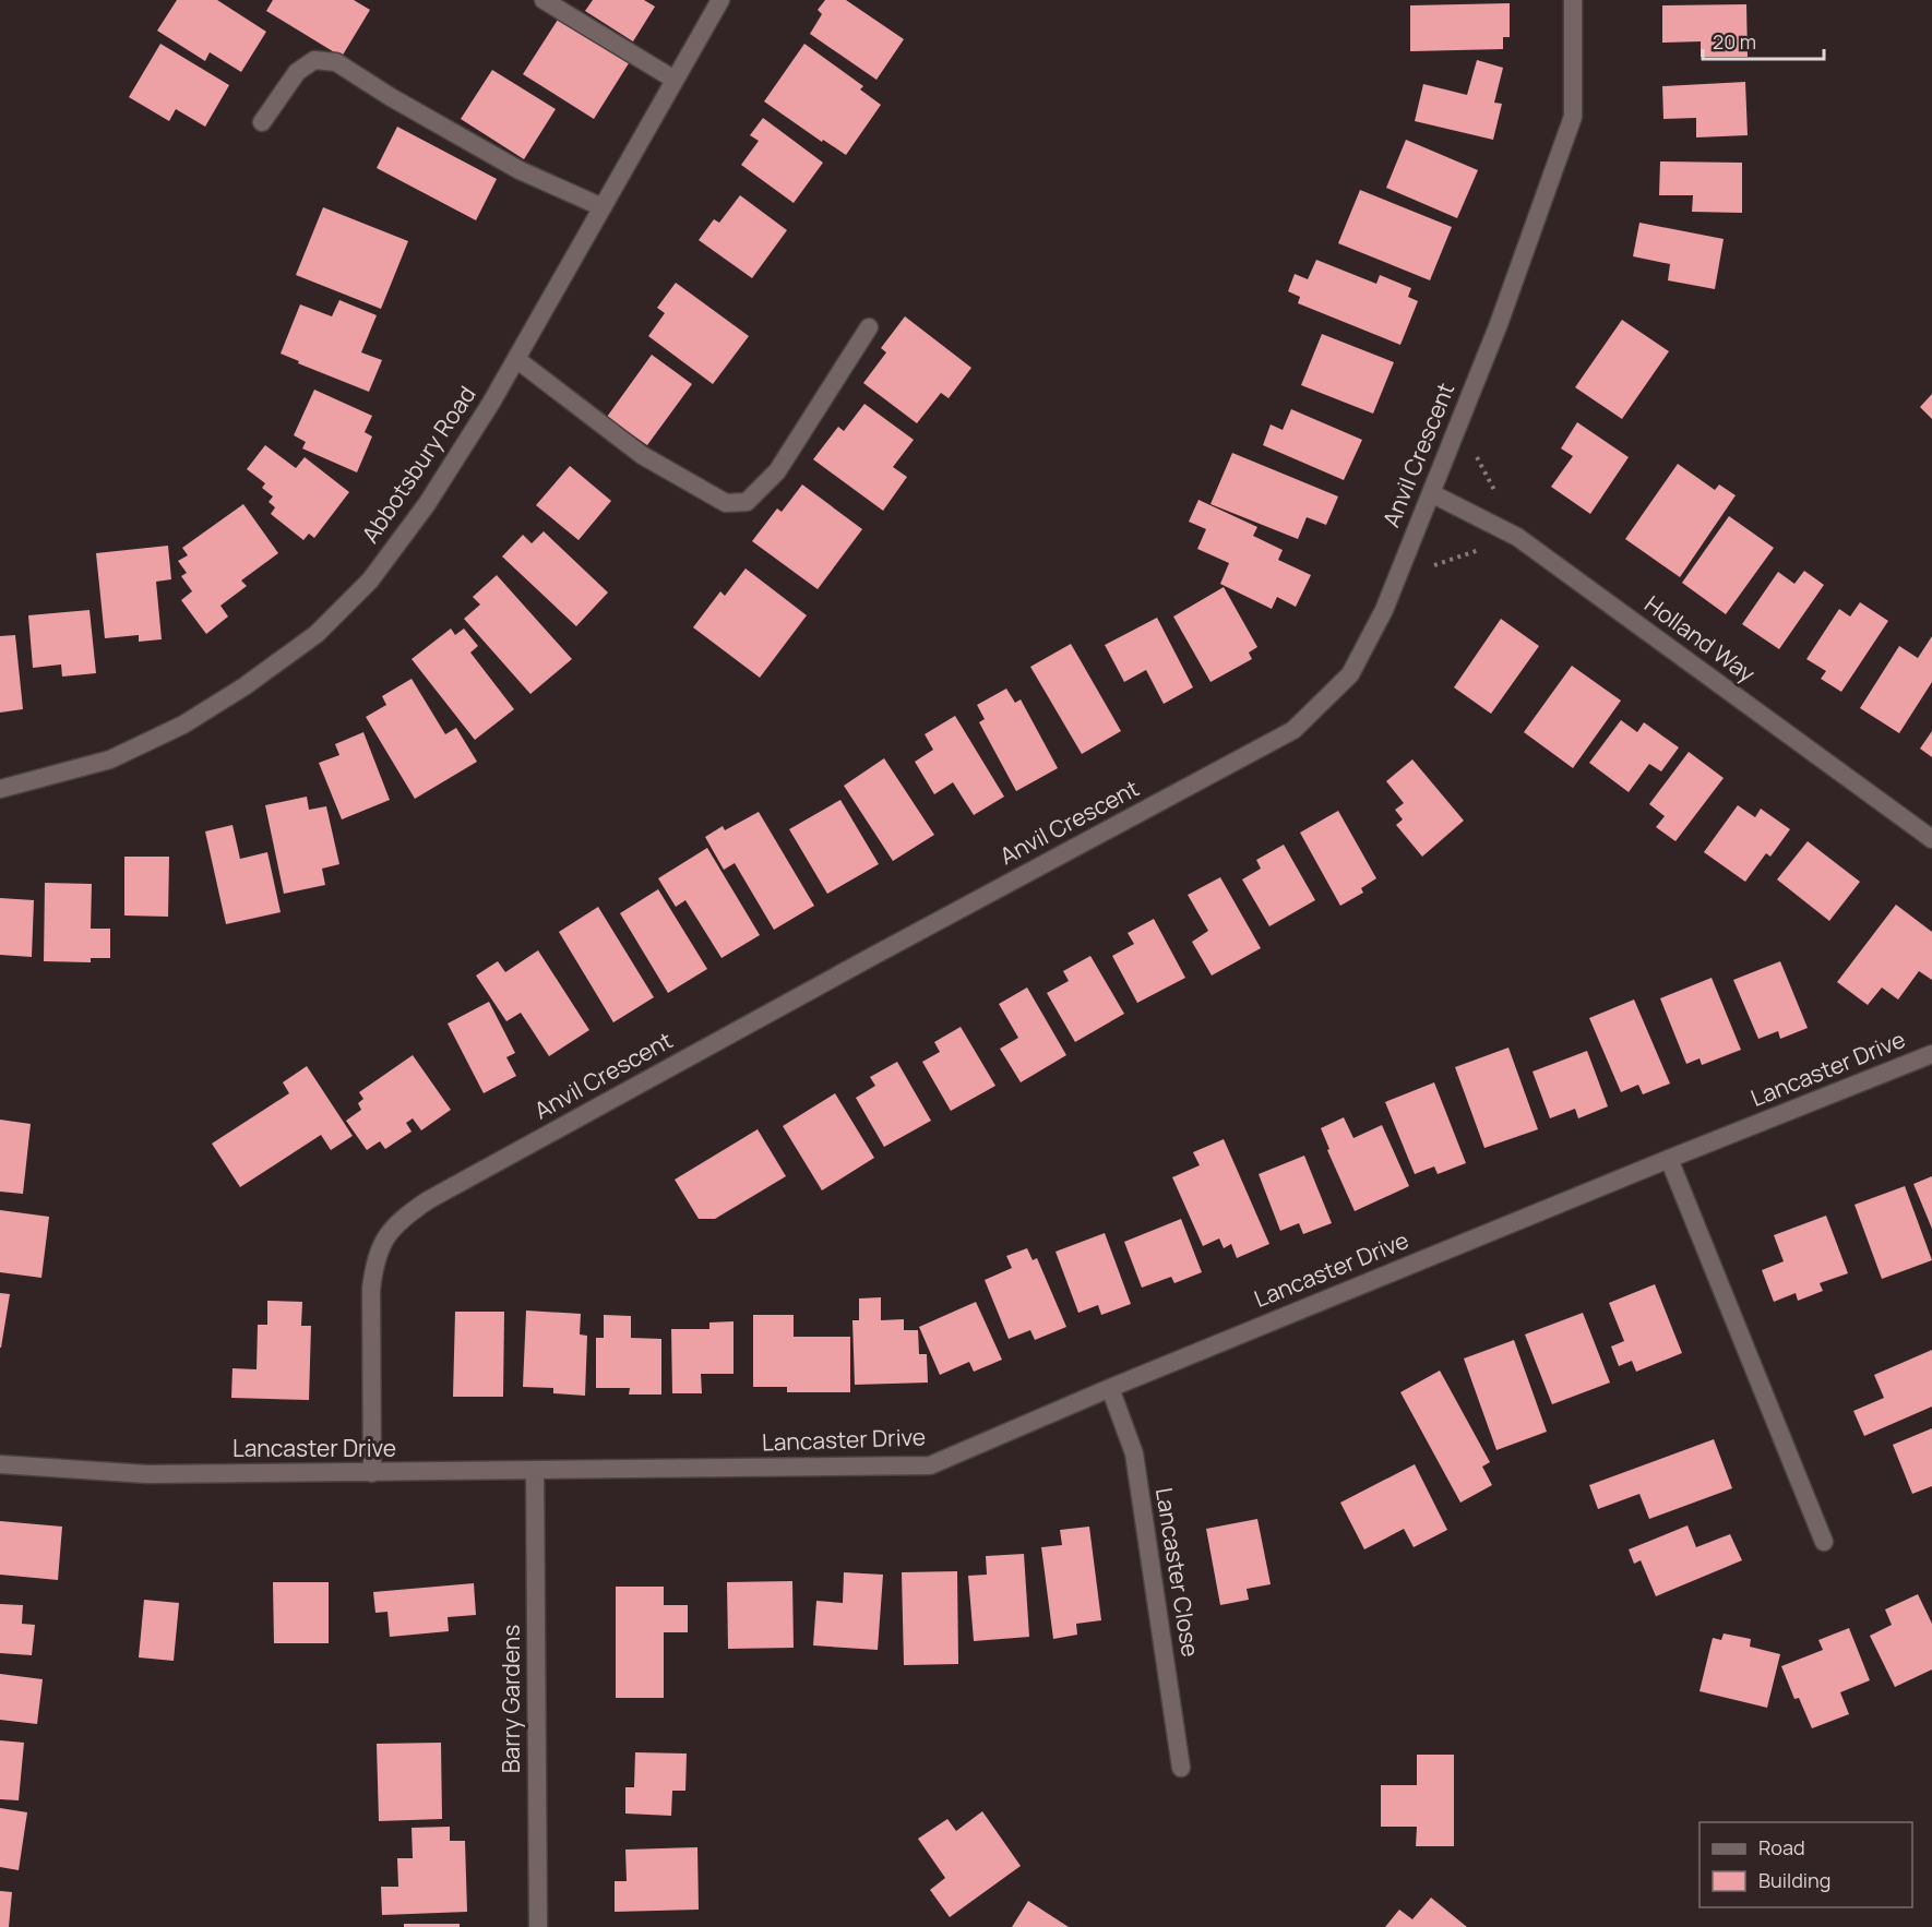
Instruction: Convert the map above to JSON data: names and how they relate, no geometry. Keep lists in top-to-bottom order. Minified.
{"streets":{"street":["Anvil Crescent","Abbotsbury Road","Holland Way","Lancaster Drive","Lancaster Close","Barry Gardens"]},"crossings":[["Anvil Crescent","Holland Way"],["Anvil Crescent","Lancaster Drive"],["Lancaster Drive","Lancaster Close"],["Lancaster Drive","Barry Gardens"]],"legend":["Road","Building"],"scale_bar":"20 m"}
